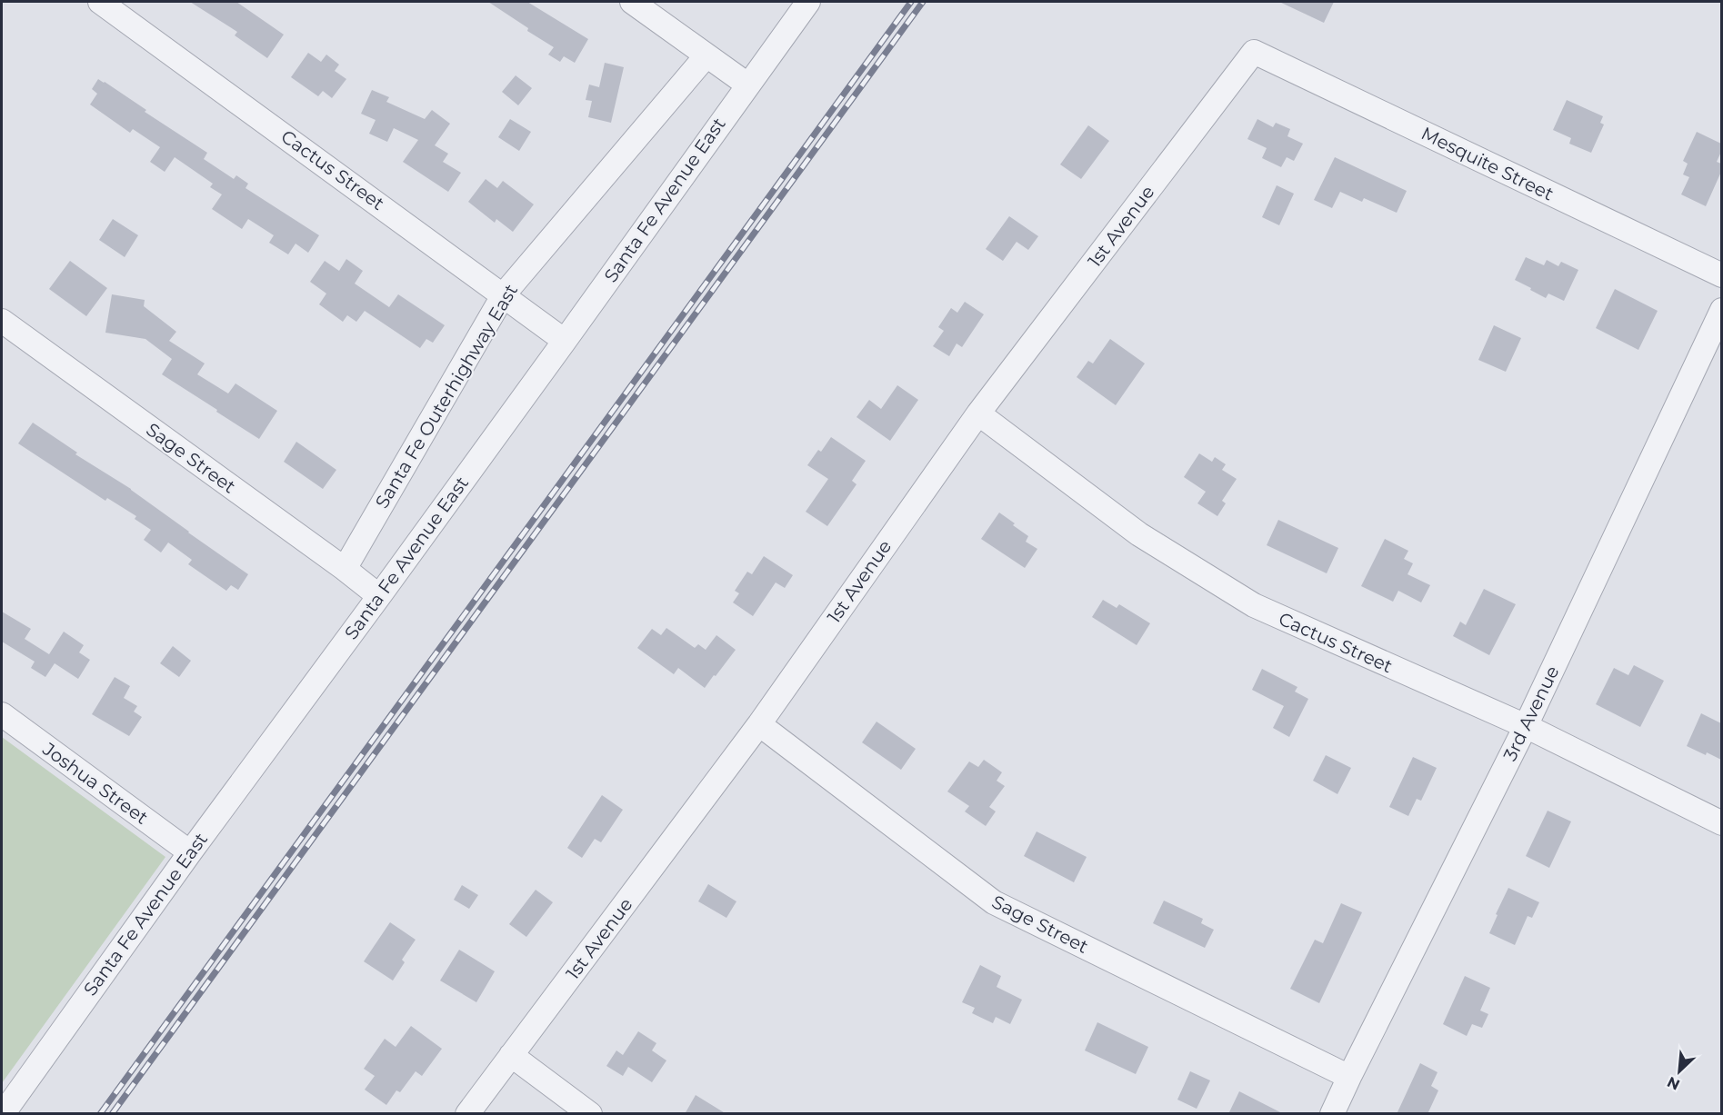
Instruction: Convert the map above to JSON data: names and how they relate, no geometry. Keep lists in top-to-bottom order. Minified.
{"streets":{"street":["Mesquite Street","Cactus Street","Santa Fe Avenue East","1st Avenue","Santa Fe Outerhighway East","Sage Street","3rd Avenue","Joshua Street"]},"crossings":[["Mesquite Street","1st Avenue"],["Cactus Street","Santa Fe Avenue East"],["Cactus Street","1st Avenue"],["Cactus Street","Santa Fe Outerhighway East"],["Cactus Street","3rd Avenue"],["Santa Fe Avenue East","Sage Street"],["Santa Fe Avenue East","Joshua Street"],["1st Avenue","Sage Street"],["Santa Fe Outerhighway East","Sage Street"],["Sage Street","3rd Avenue"]],"north":"bottom left"}
